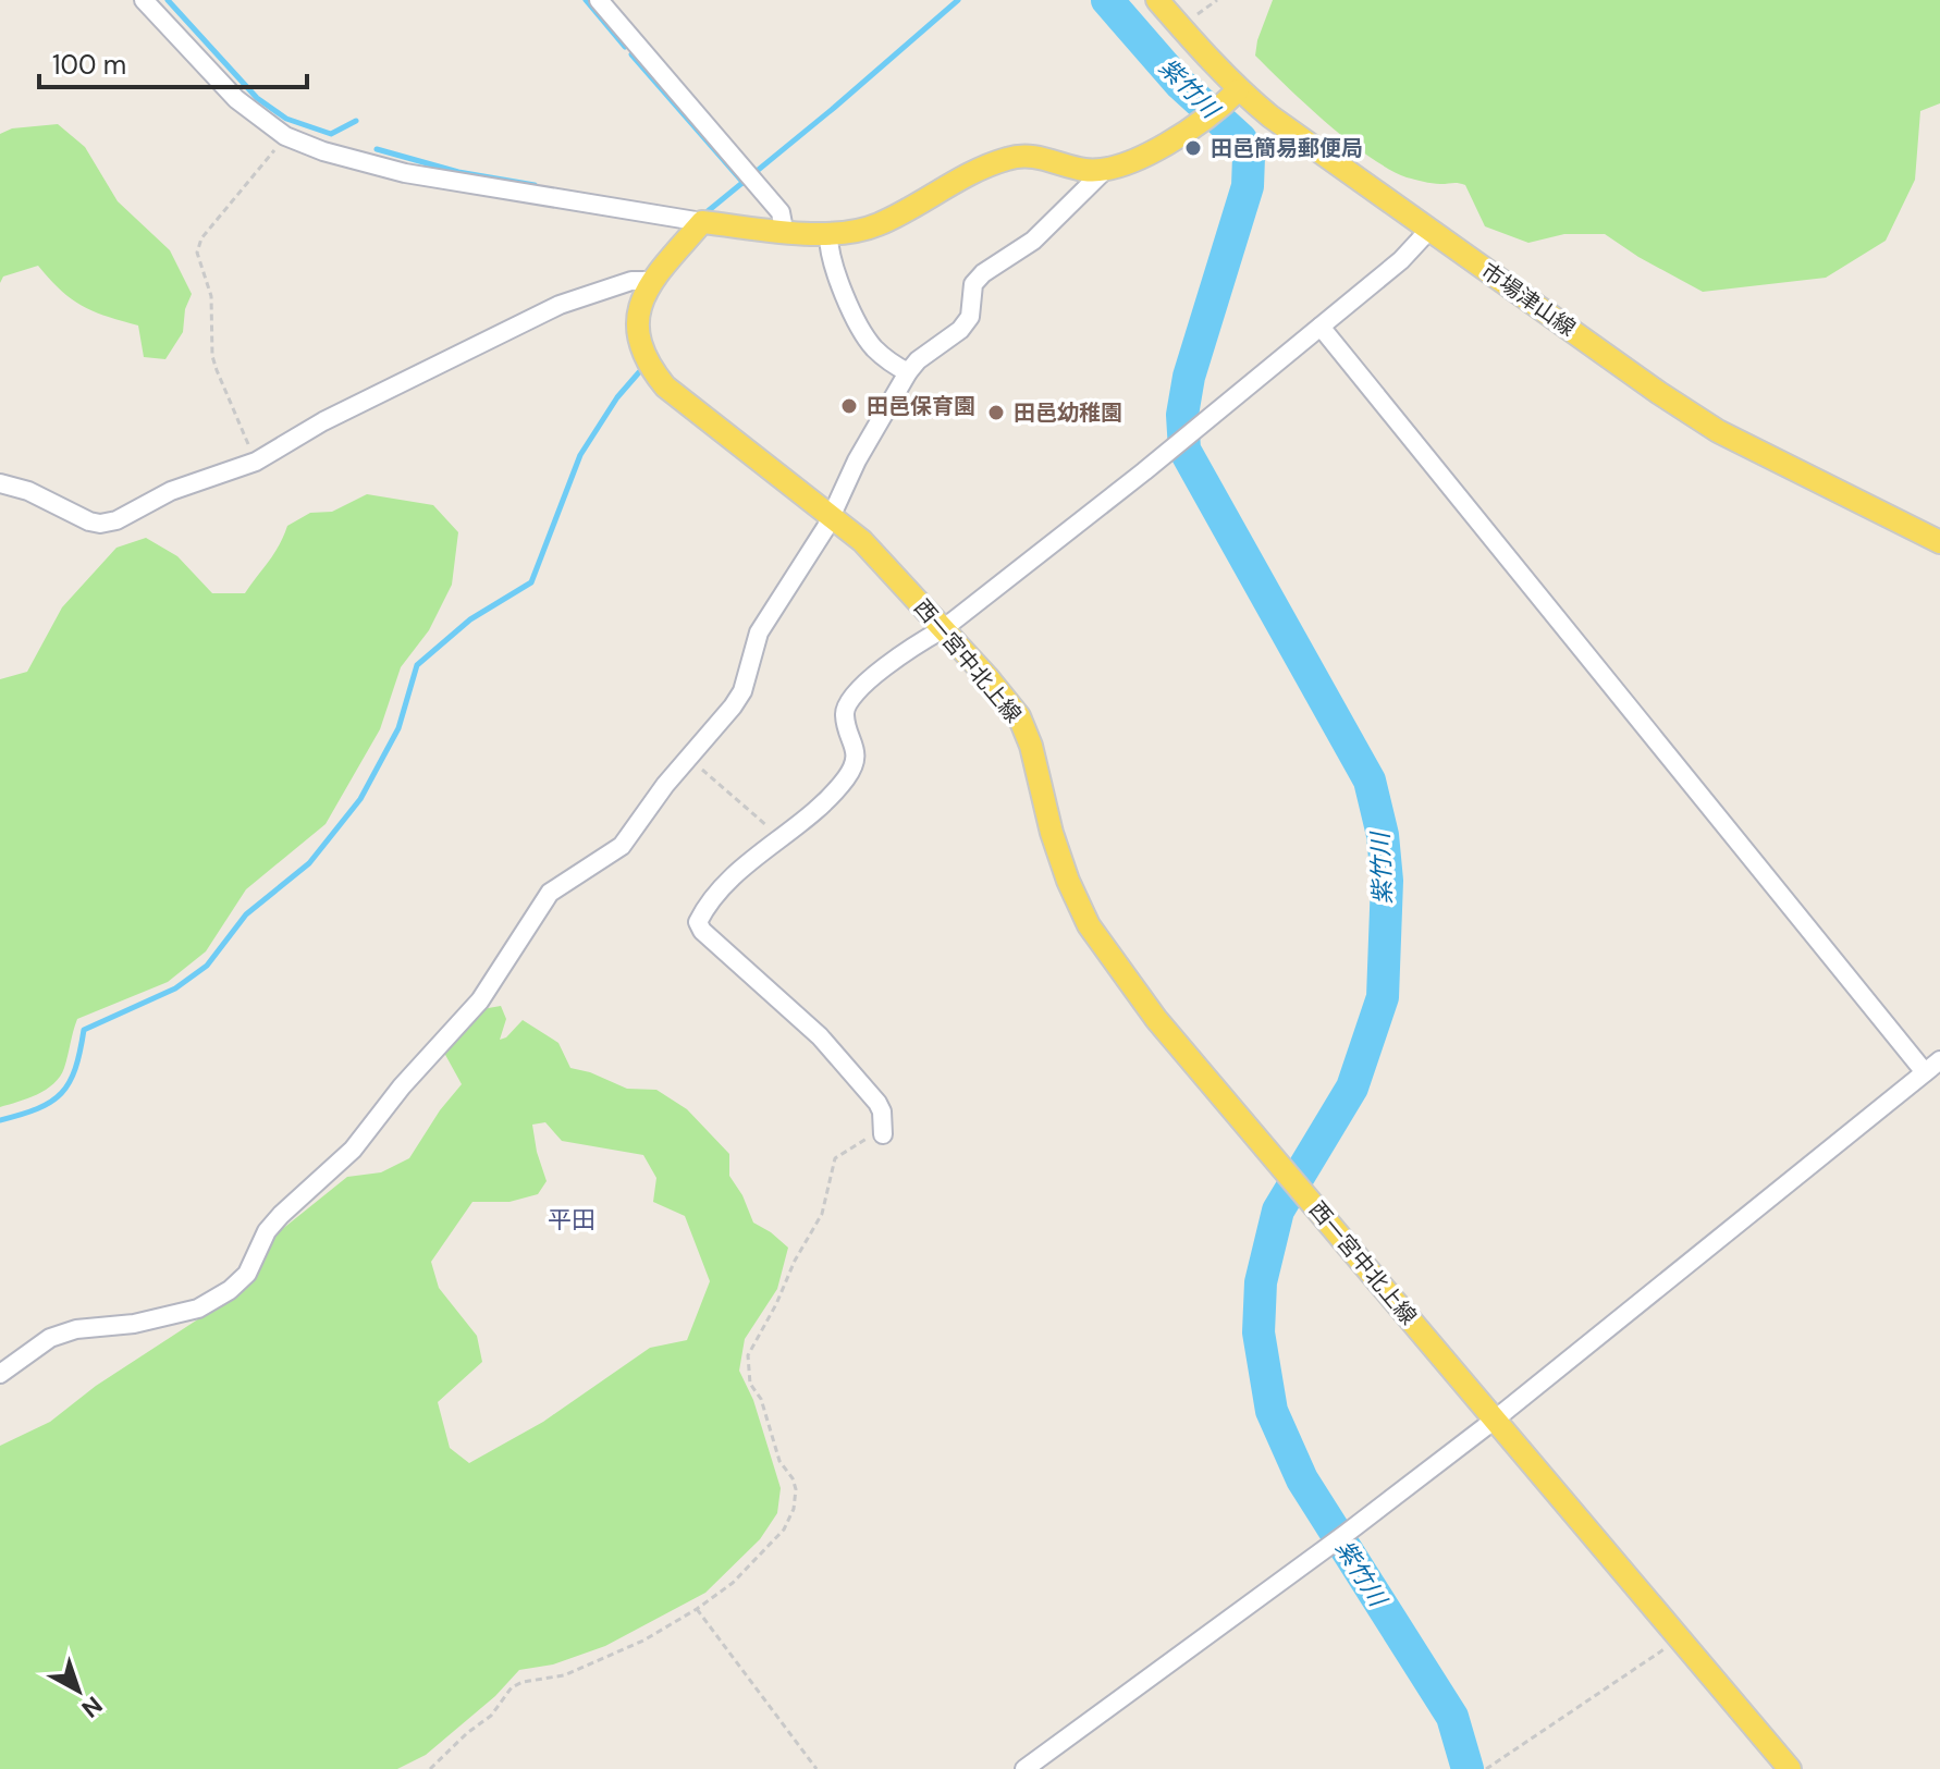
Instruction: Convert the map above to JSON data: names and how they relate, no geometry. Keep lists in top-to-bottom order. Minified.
{"streets":{"main road":["市場津山線","西一宮中北上線"]},"districts":["平田"],"water":["紫竹川"],"places":["田邑簡易郵便局","田邑保育園","田邑幼稚園"],"scale_bar":"100 m","north":"bottom right"}
